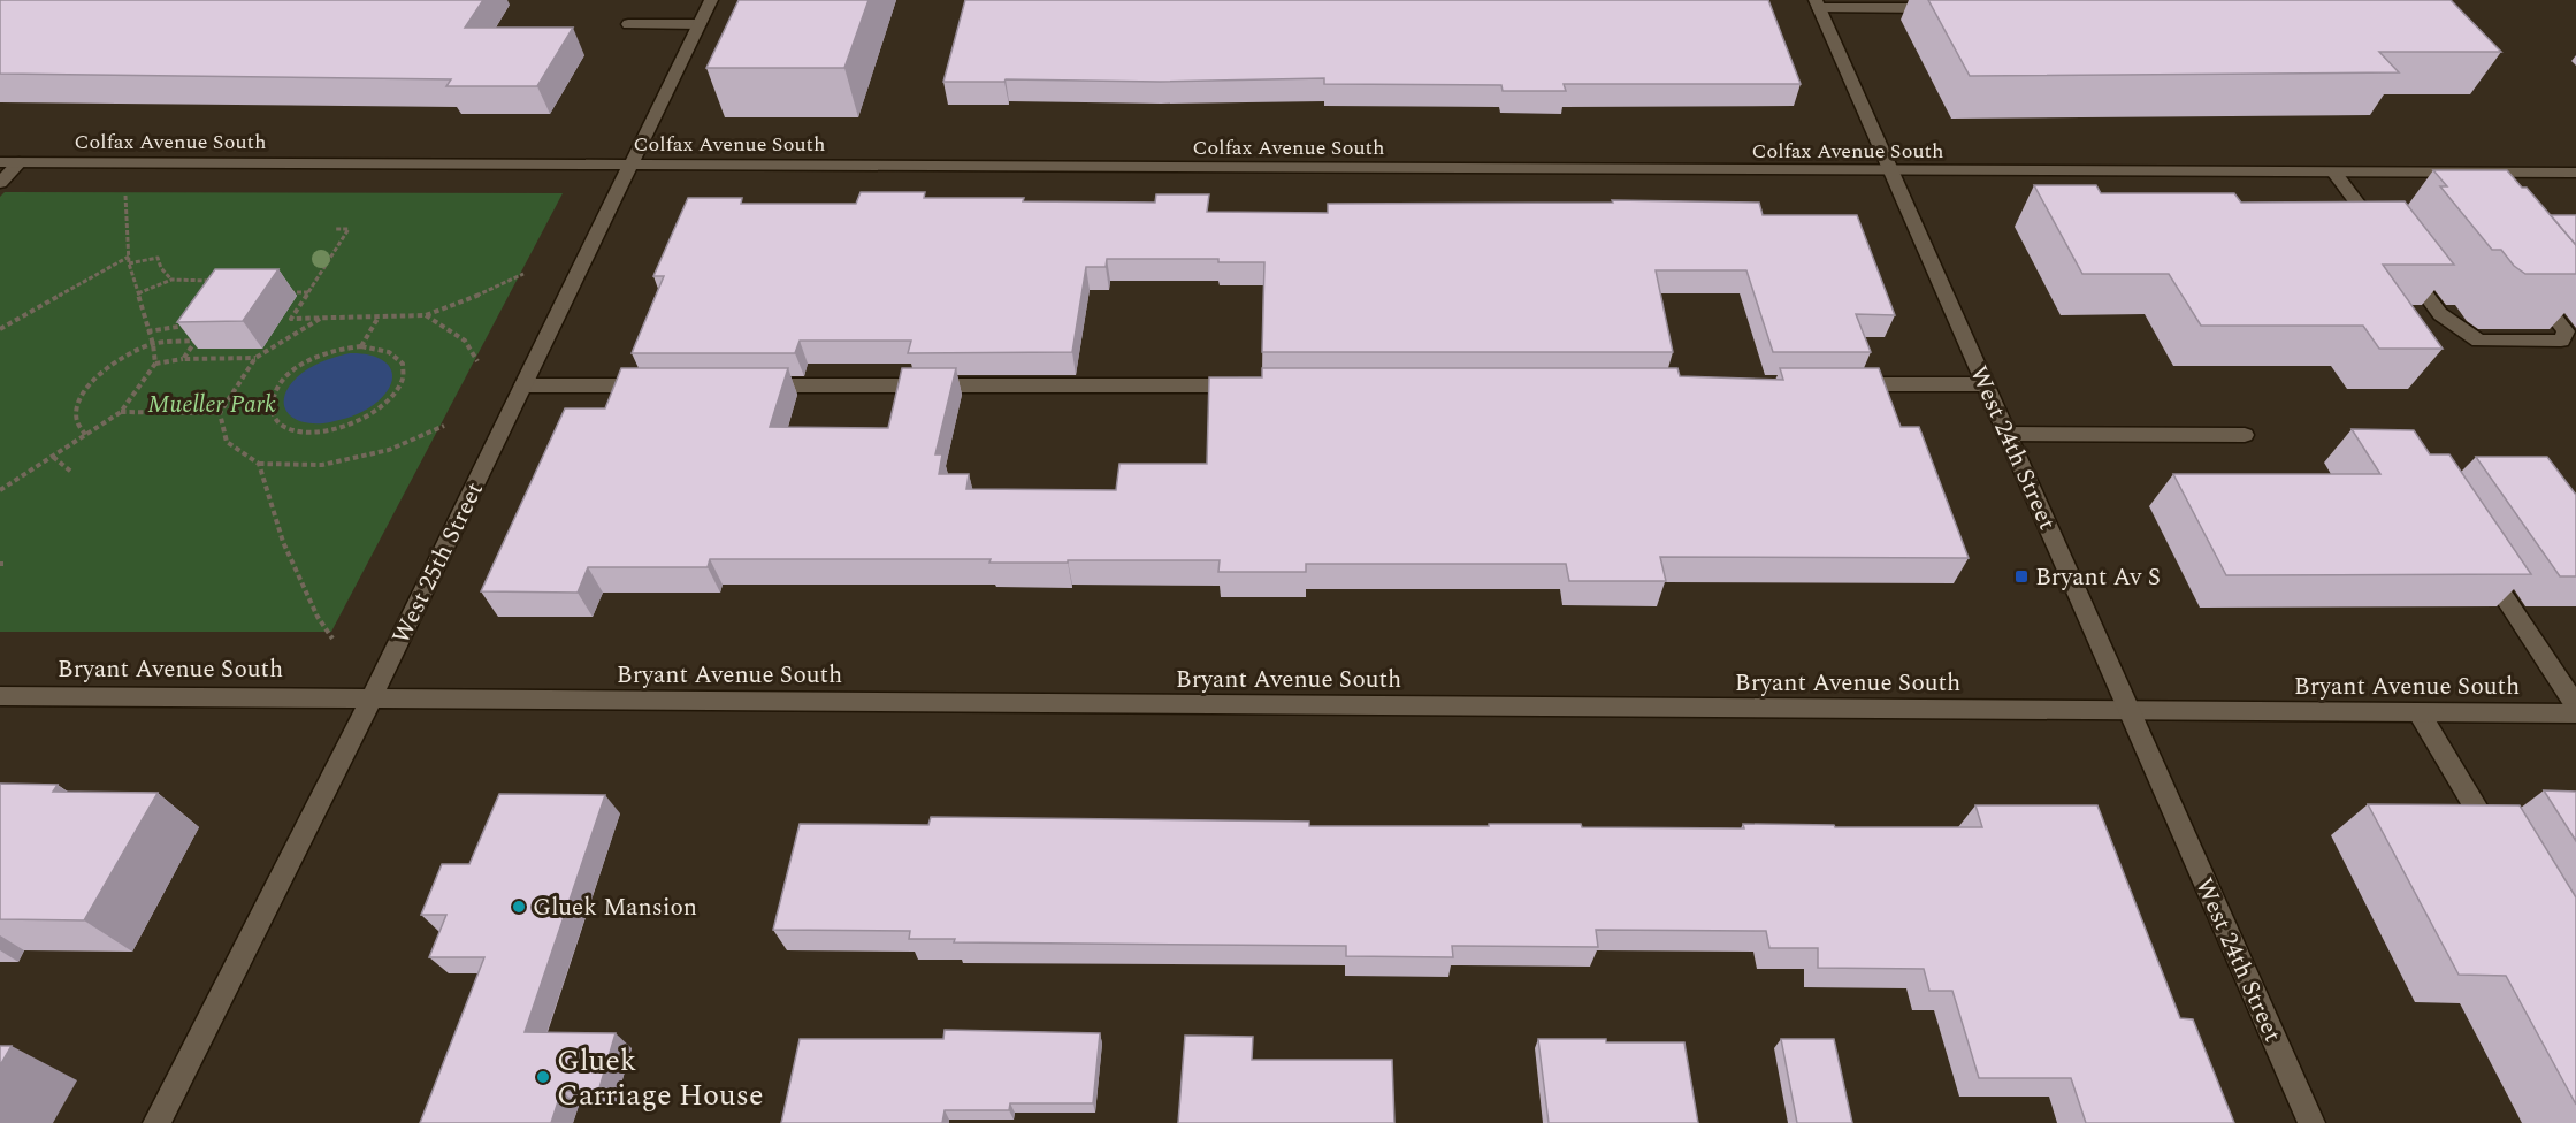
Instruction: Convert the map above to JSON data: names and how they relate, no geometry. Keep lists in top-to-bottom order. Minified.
{"streets":{"street":["Colfax Avenue South","West 24th Street","West 25th Street","Bryant Avenue South"]},"crossings":[["Colfax Avenue South","West 24th Street"],["Colfax Avenue South","West 25th Street"],["West 24th Street","Bryant Avenue South"],["West 25th Street","Bryant Avenue South"]],"parks":["Mueller Park"],"places":{"transit":["Bryant Av S"],"other":["Gluek Mansion","Gluek Carriage House"]}}
